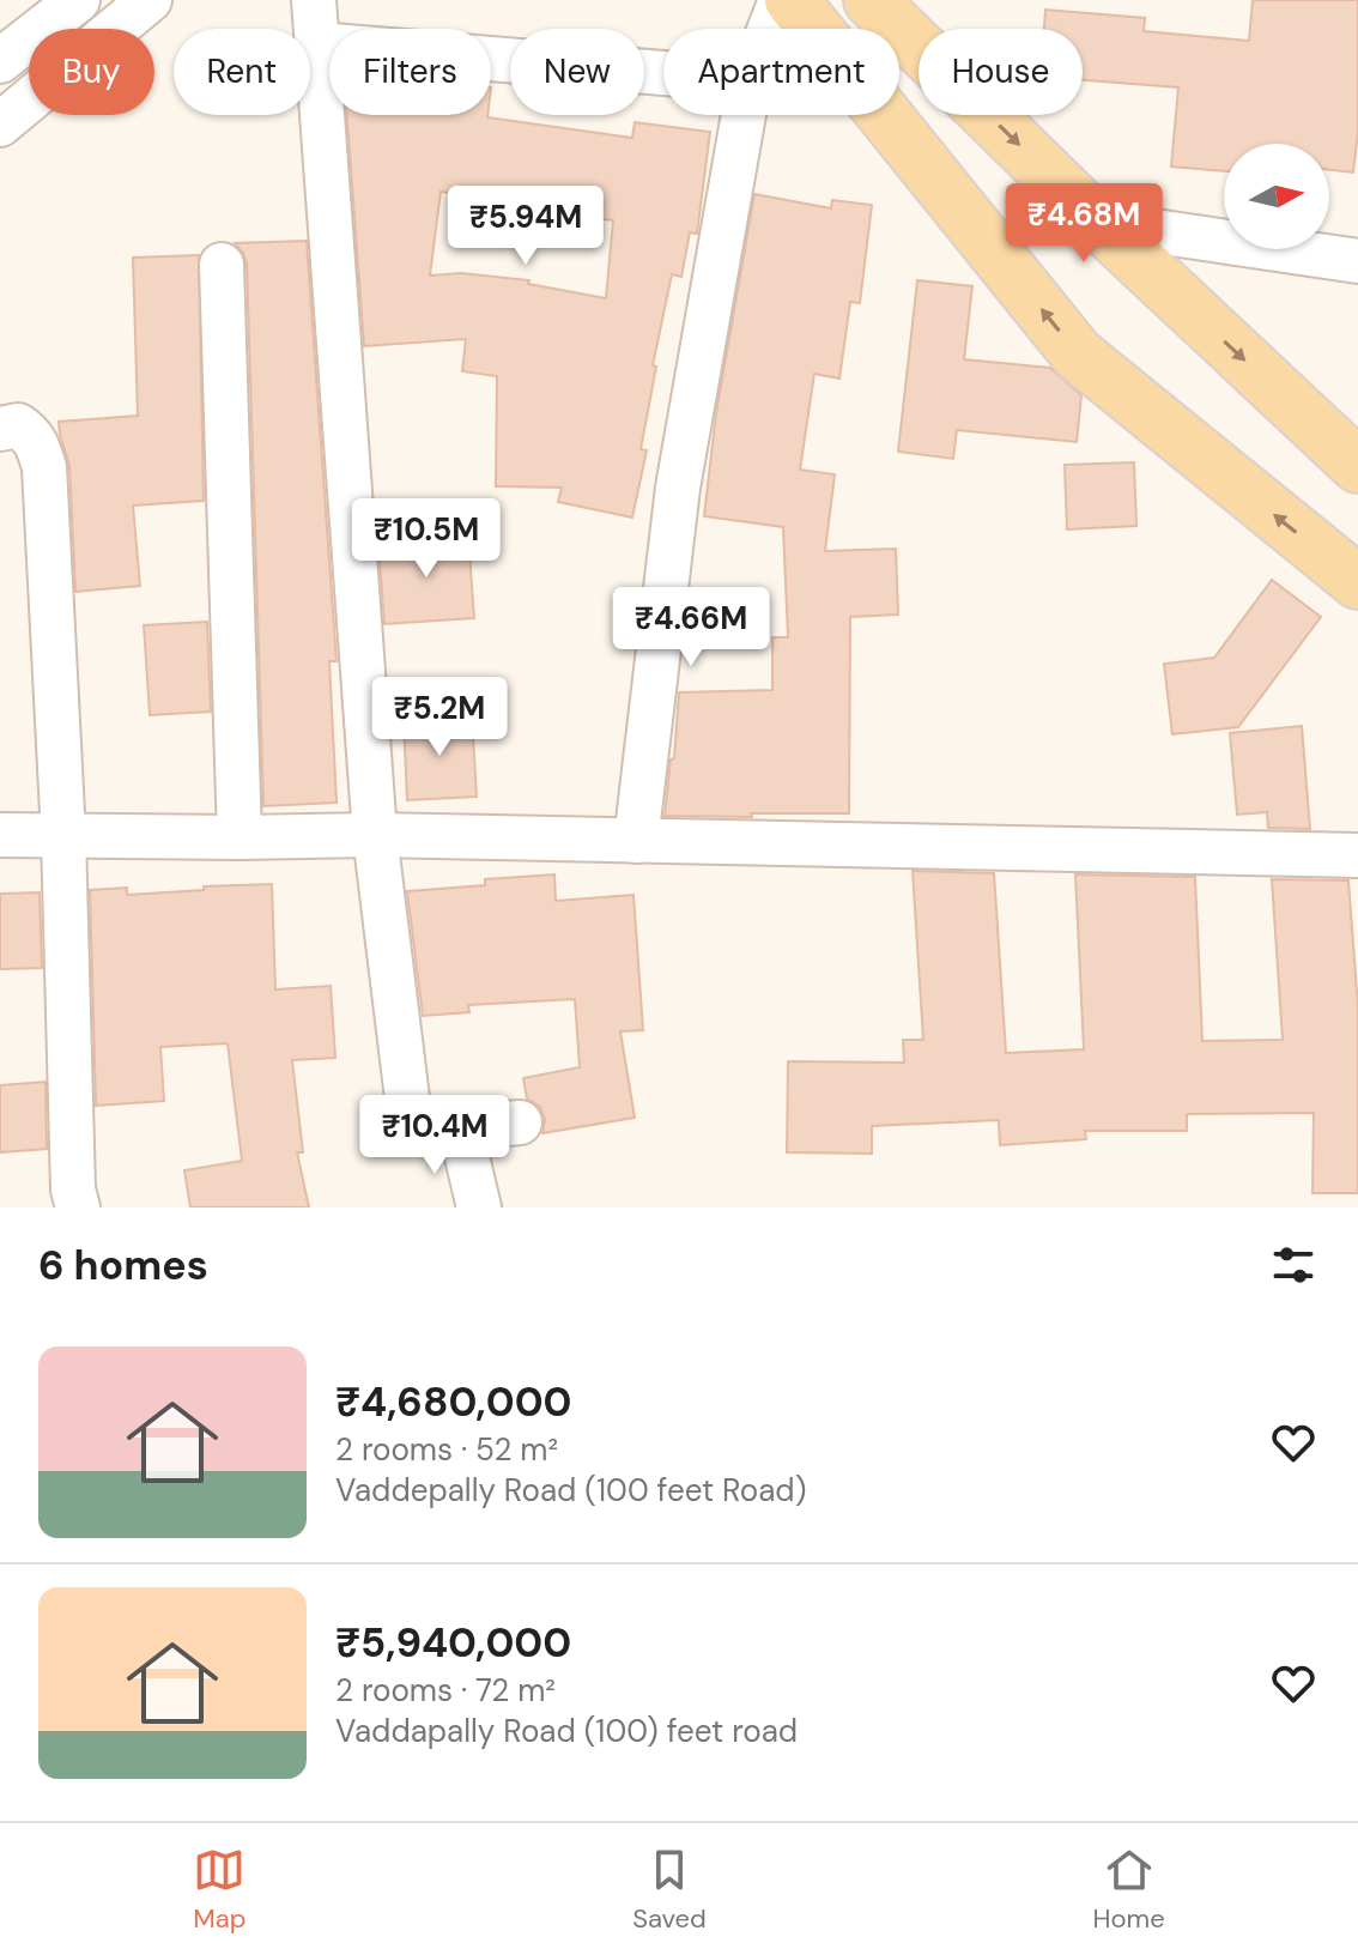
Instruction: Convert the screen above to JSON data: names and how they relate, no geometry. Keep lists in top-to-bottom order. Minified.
{"north":"right","page":{"chip":["Buy","Rent","Filters","New","Apartment","House"],"price":["₹4.68M","₹5.94M","₹10.5M","₹4.66M","₹5.2M","₹10.4M"],"heading":"6 homes","list":[{"name":"₹4,680,000","note":"2 rooms · 52 m² · Vaddepally Road (100 feet Road)"},{"name":"₹5,940,000","note":"2 rooms · 72 m² · Vaddapally Road (100) feet road"}],"tabs":["Map","Saved","Home"]}}
